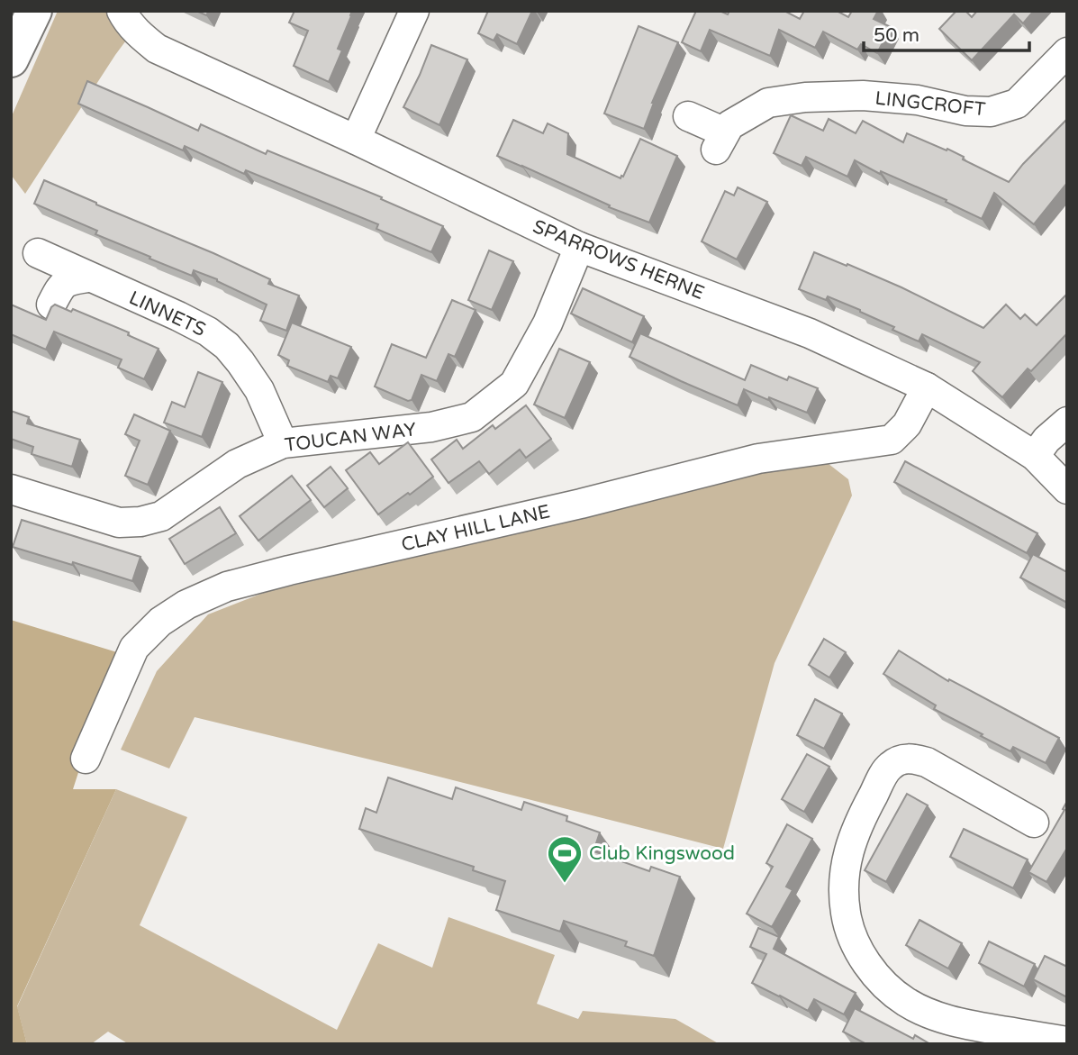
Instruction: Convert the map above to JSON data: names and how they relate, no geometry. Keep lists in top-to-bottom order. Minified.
{"streets":{"street":["LINGCROFT","SPARROWS HERNE","LINNETS","TOUCAN WAY","CLAY HILL LANE"]},"crossings":[["SPARROWS HERNE","TOUCAN WAY"],["SPARROWS HERNE","CLAY HILL LANE"],["LINNETS","TOUCAN WAY"]],"places":{"sports":["Club Kingswood"]},"scale_bar":"50 m"}
